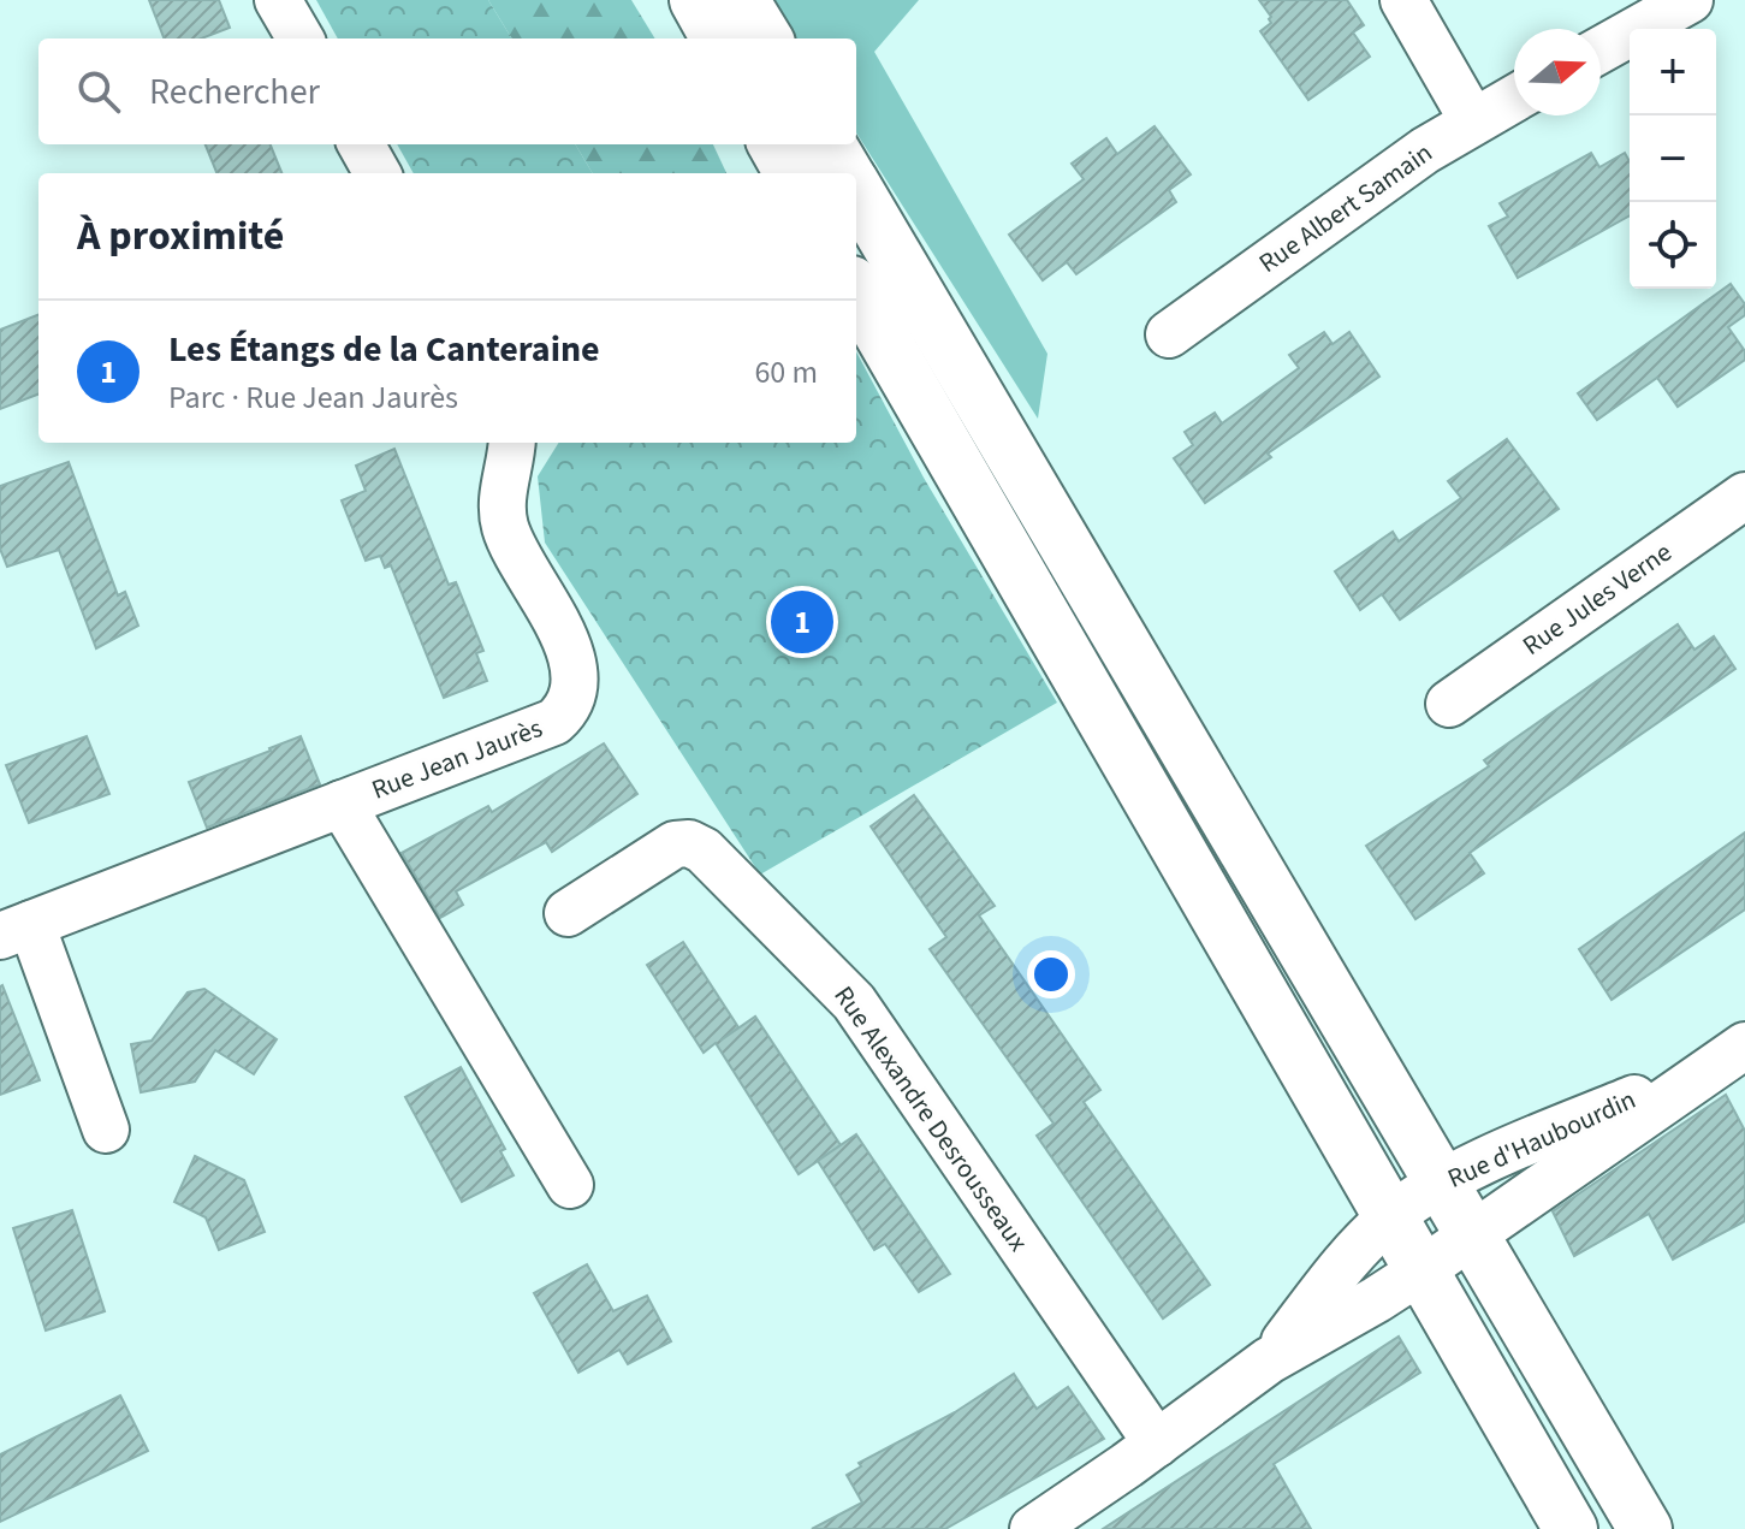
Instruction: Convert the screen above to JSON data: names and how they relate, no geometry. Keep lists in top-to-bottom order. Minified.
{"streets":{"street":["Rue Albert Samain","Rue Jules Verne","Rue Jean Jaurès","Rue Alexandre Desrousseaux","Rue d'Haubourdin"]},"crossings":[["Rue Alexandre Desrousseaux","Rue d'Haubourdin"]],"north":"right","page":{"map_buttons":["+","−"],"search":"Rechercher","heading":"À proximité","list":[{"mark":"1","name":"Les Étangs de la Canteraine","note":"Parc · Rue Jean Jaurès","value":"60 m"}],"pins":"1"}}
